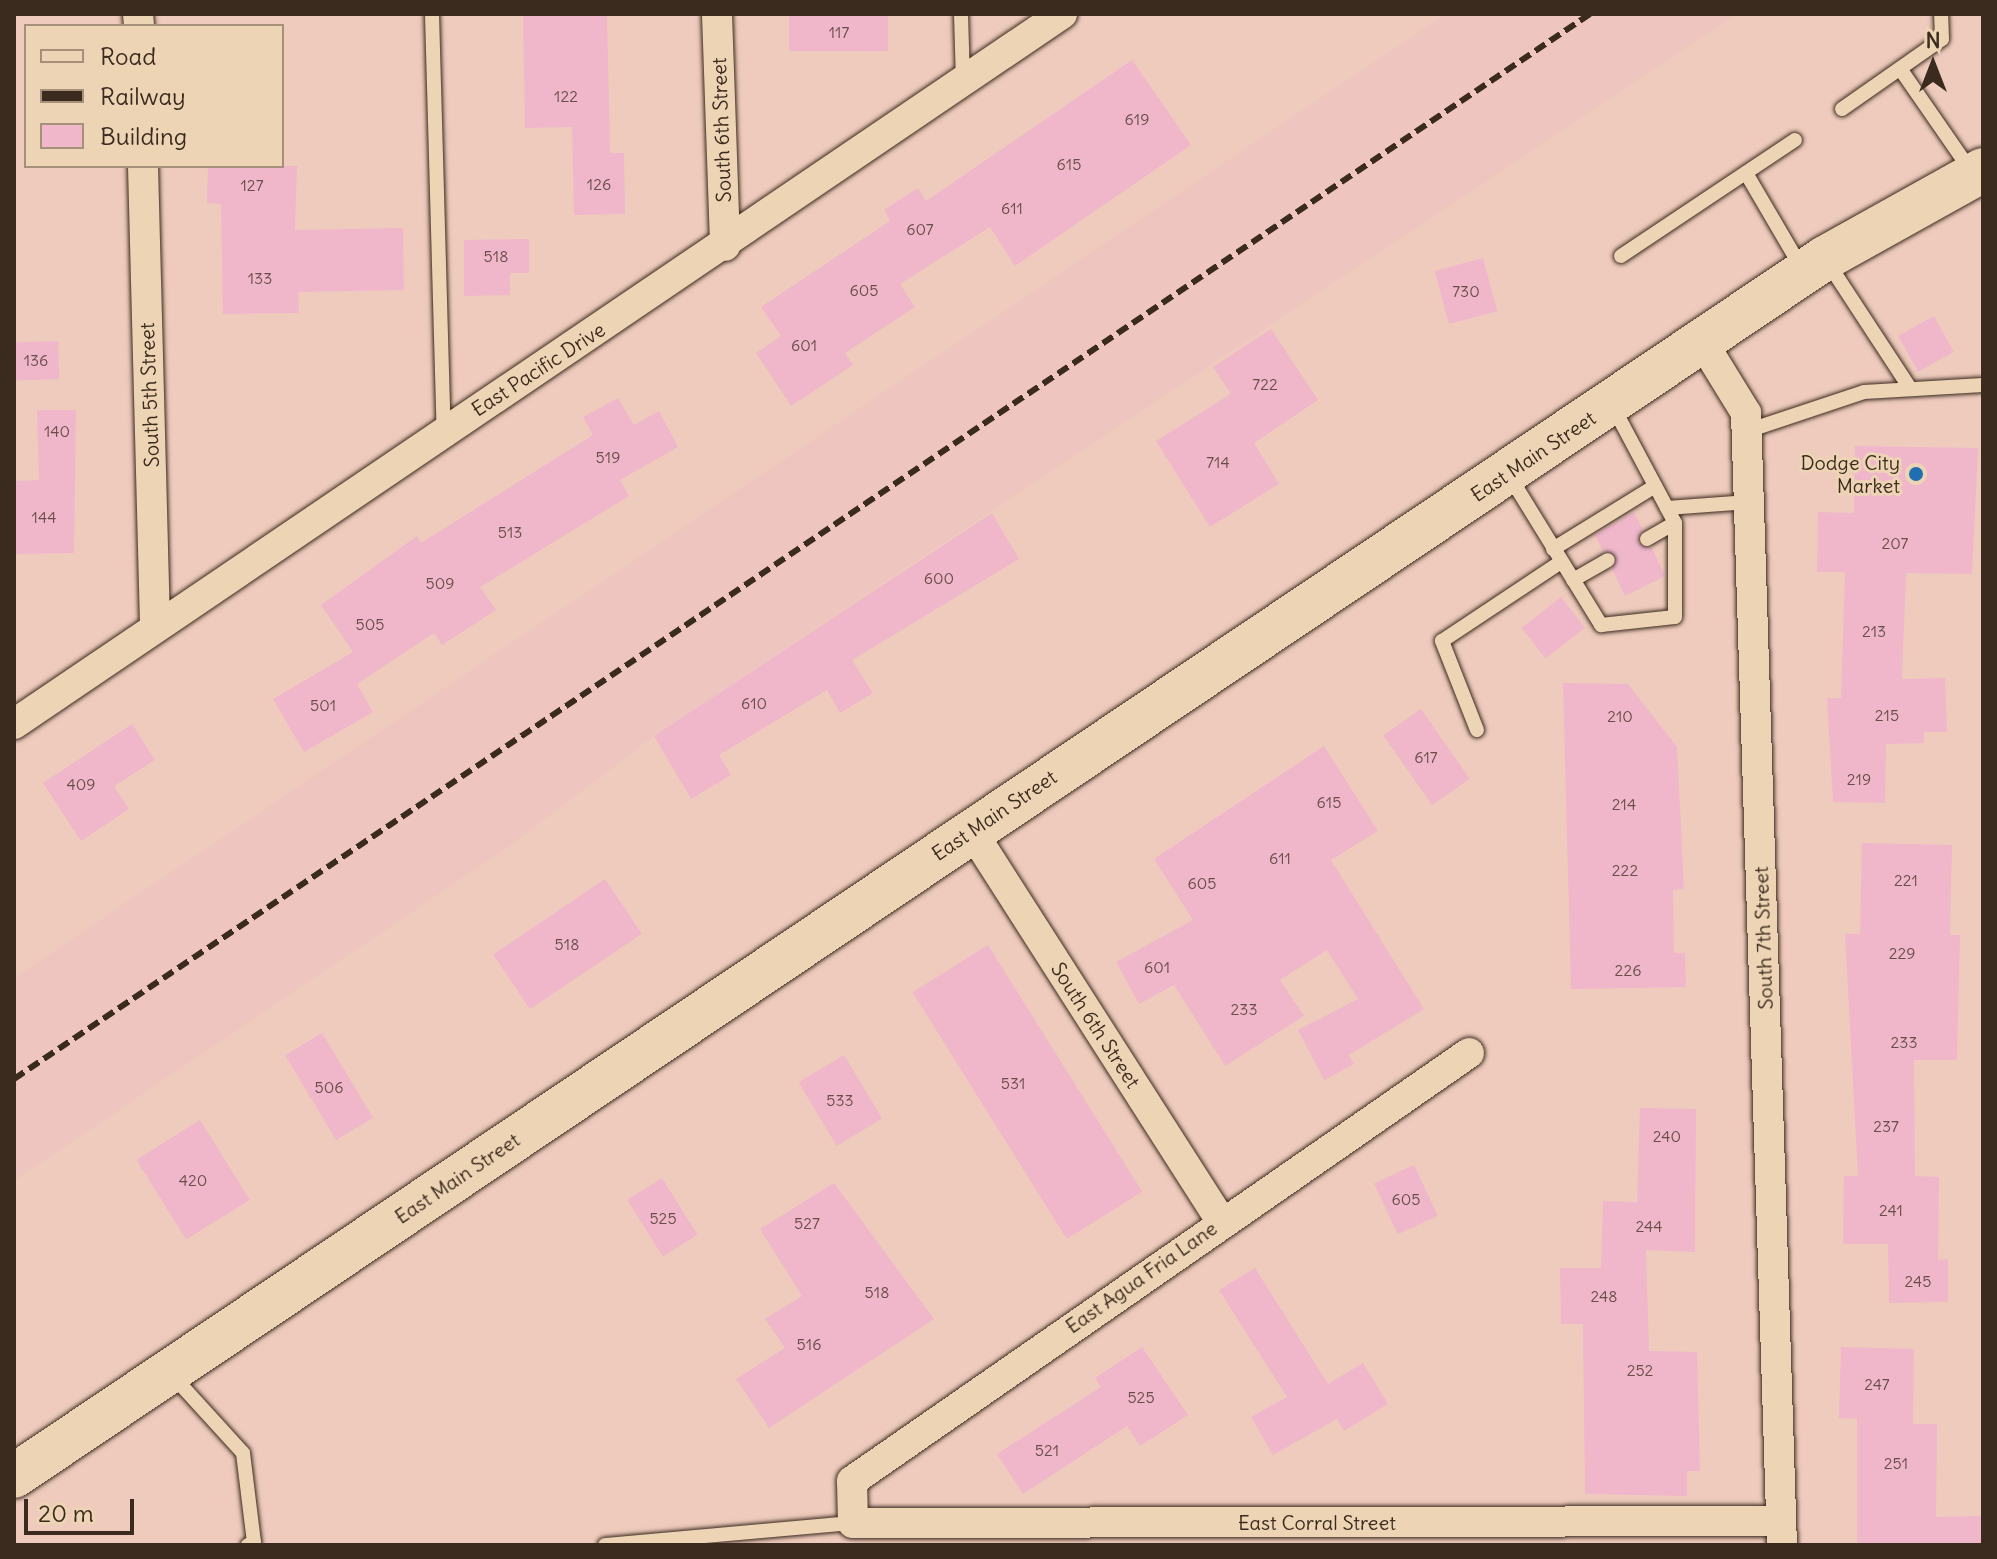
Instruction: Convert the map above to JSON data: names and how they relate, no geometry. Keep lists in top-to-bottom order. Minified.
{"streets":{"main road":["East Main Street"],"street":["South 6th Street","East Pacific Drive","South 5th Street","South 7th Street","East Agua Fria Lane","East Corral Street"]},"crossings":[["South 6th Street","East Pacific Drive"],["South 6th Street","East Main Street"],["South 6th Street","East Agua Fria Lane"],["East Pacific Drive","South 5th Street"],["East Main Street","South 7th Street"],["South 7th Street","East Corral Street"],["East Agua Fria Lane","East Corral Street"]],"places":["Dodge City Market"],"house_numbers":["117","122","619","615","126","127","611","607","518","133","605","730","601","136","722","140","519","714","144","513","207","600","509","505","213","610","501","215","210","617","219","409","615","214","611","222","221","605","518","229","601","226","233","233","531","506","533","237","240","420","605","241","525","527","244","245","518","248","516","252","247","525","521","251"],"legend":["Road","Railway","Building"],"scale_bar":"20 m","north":"top"}
